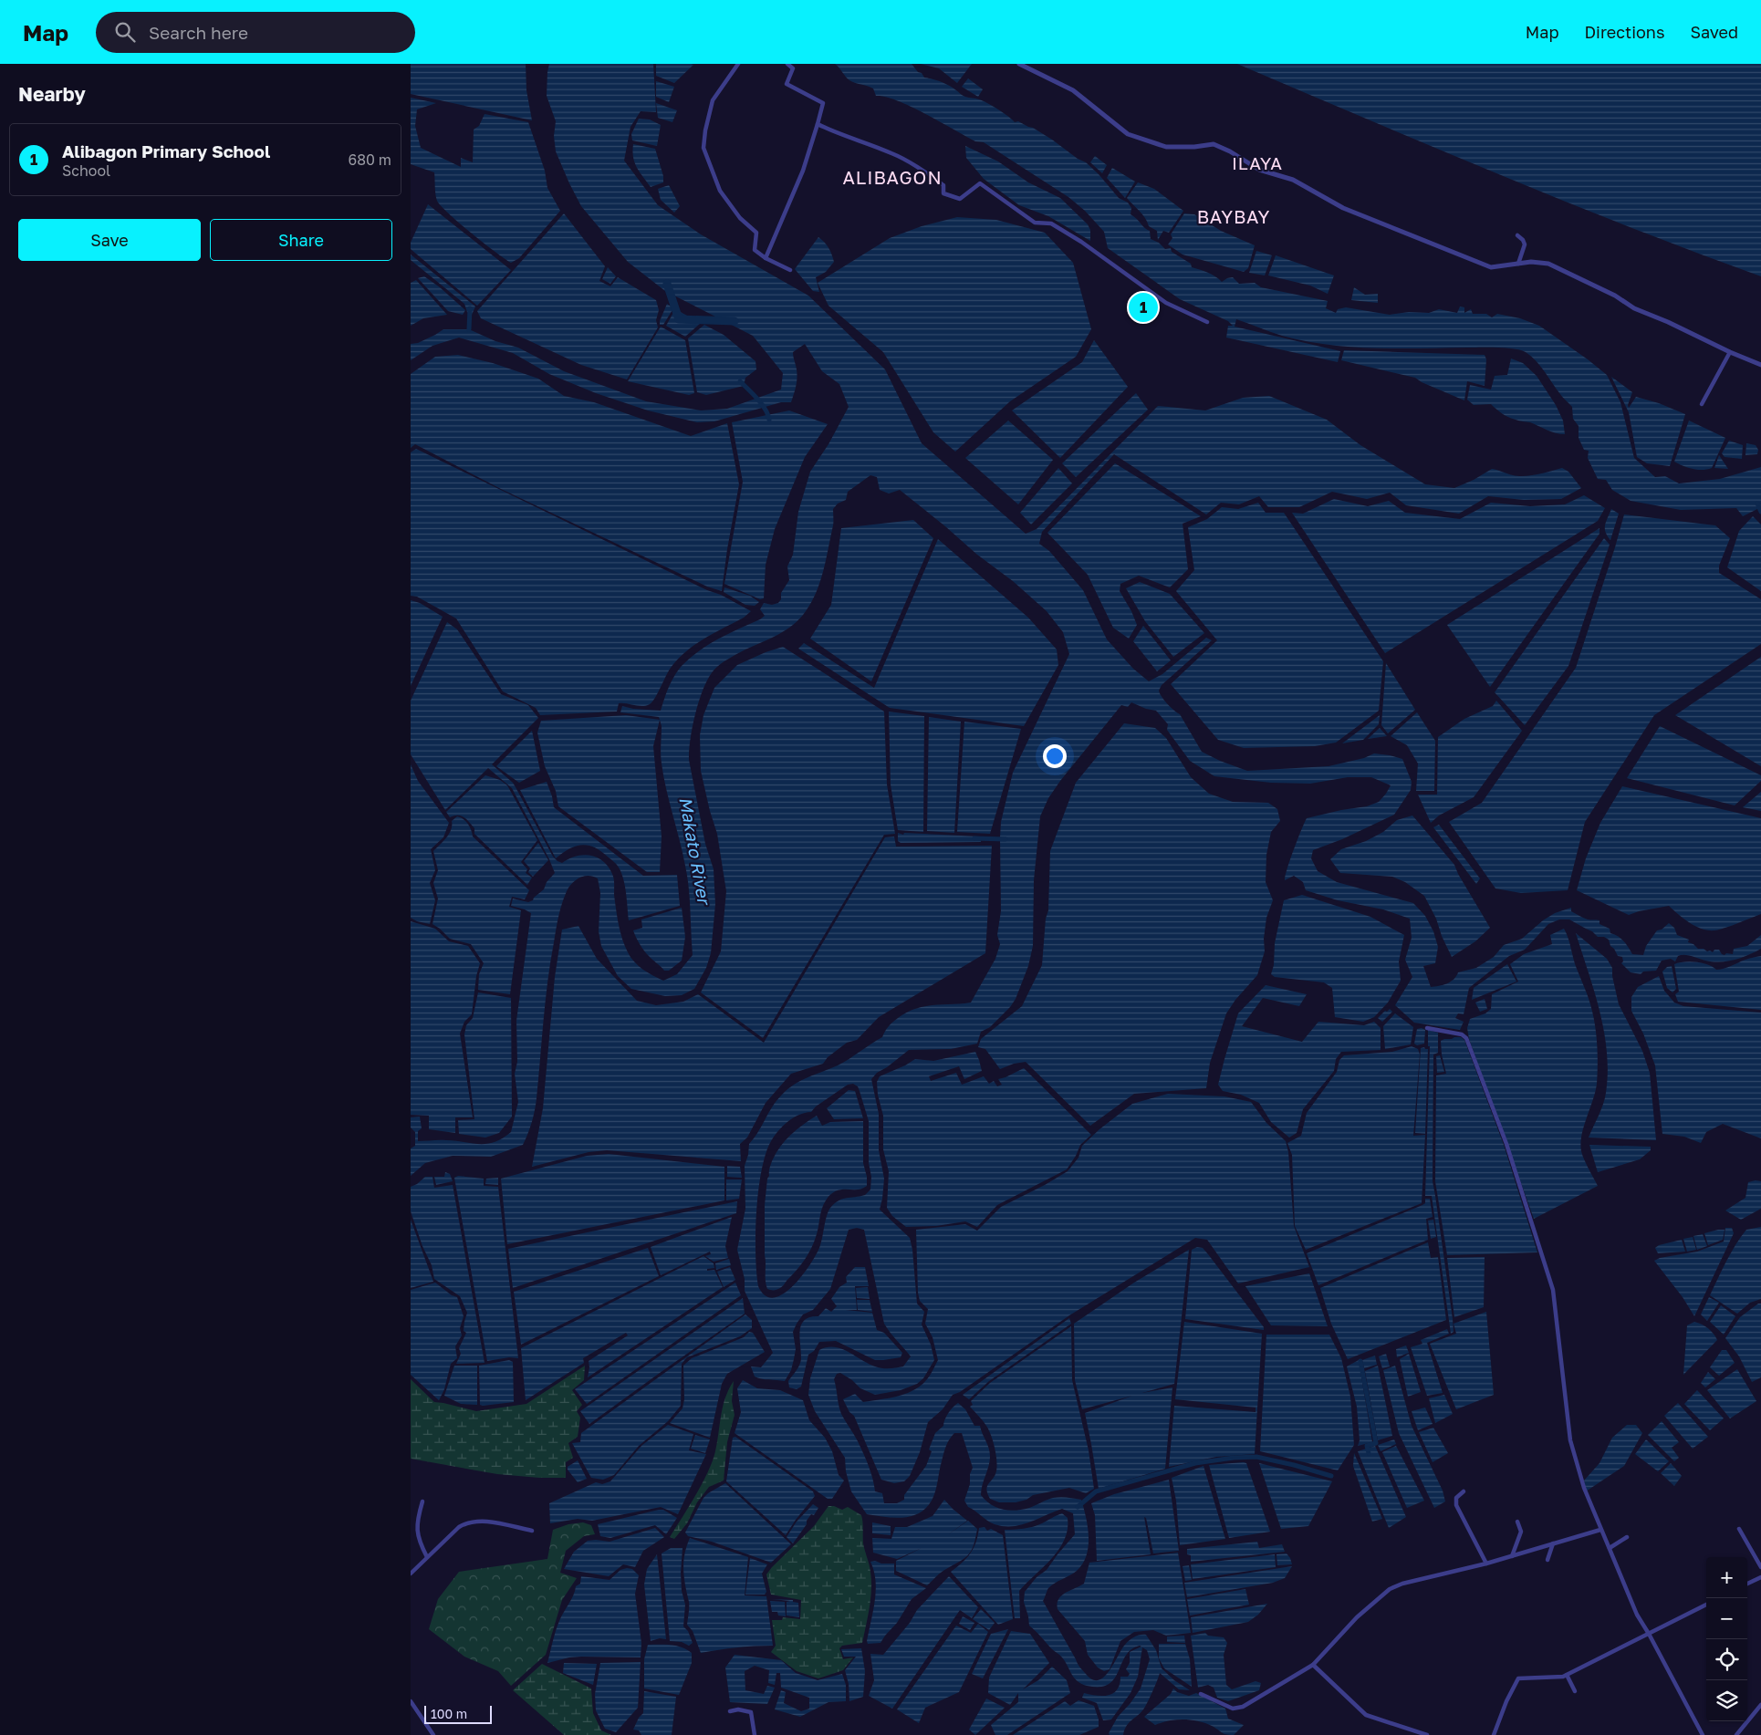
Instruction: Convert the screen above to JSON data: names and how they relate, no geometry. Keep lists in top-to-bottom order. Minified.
{"districts":["ILAYA","ALIBAGON","BAYBAY"],"water":["Makato River"],"scale_bar":"100 m","page":{"header":"Map","search":"Search here","nav":["Map","Directions","Saved"],"heading":"Nearby","list":[{"mark":"1","name":"Alibagon Primary School","note":"School","value":"680 m"}],"buttons":["Save","Share"],"pins":"1","map_buttons":["+","−"],"scale":"100 m"}}
